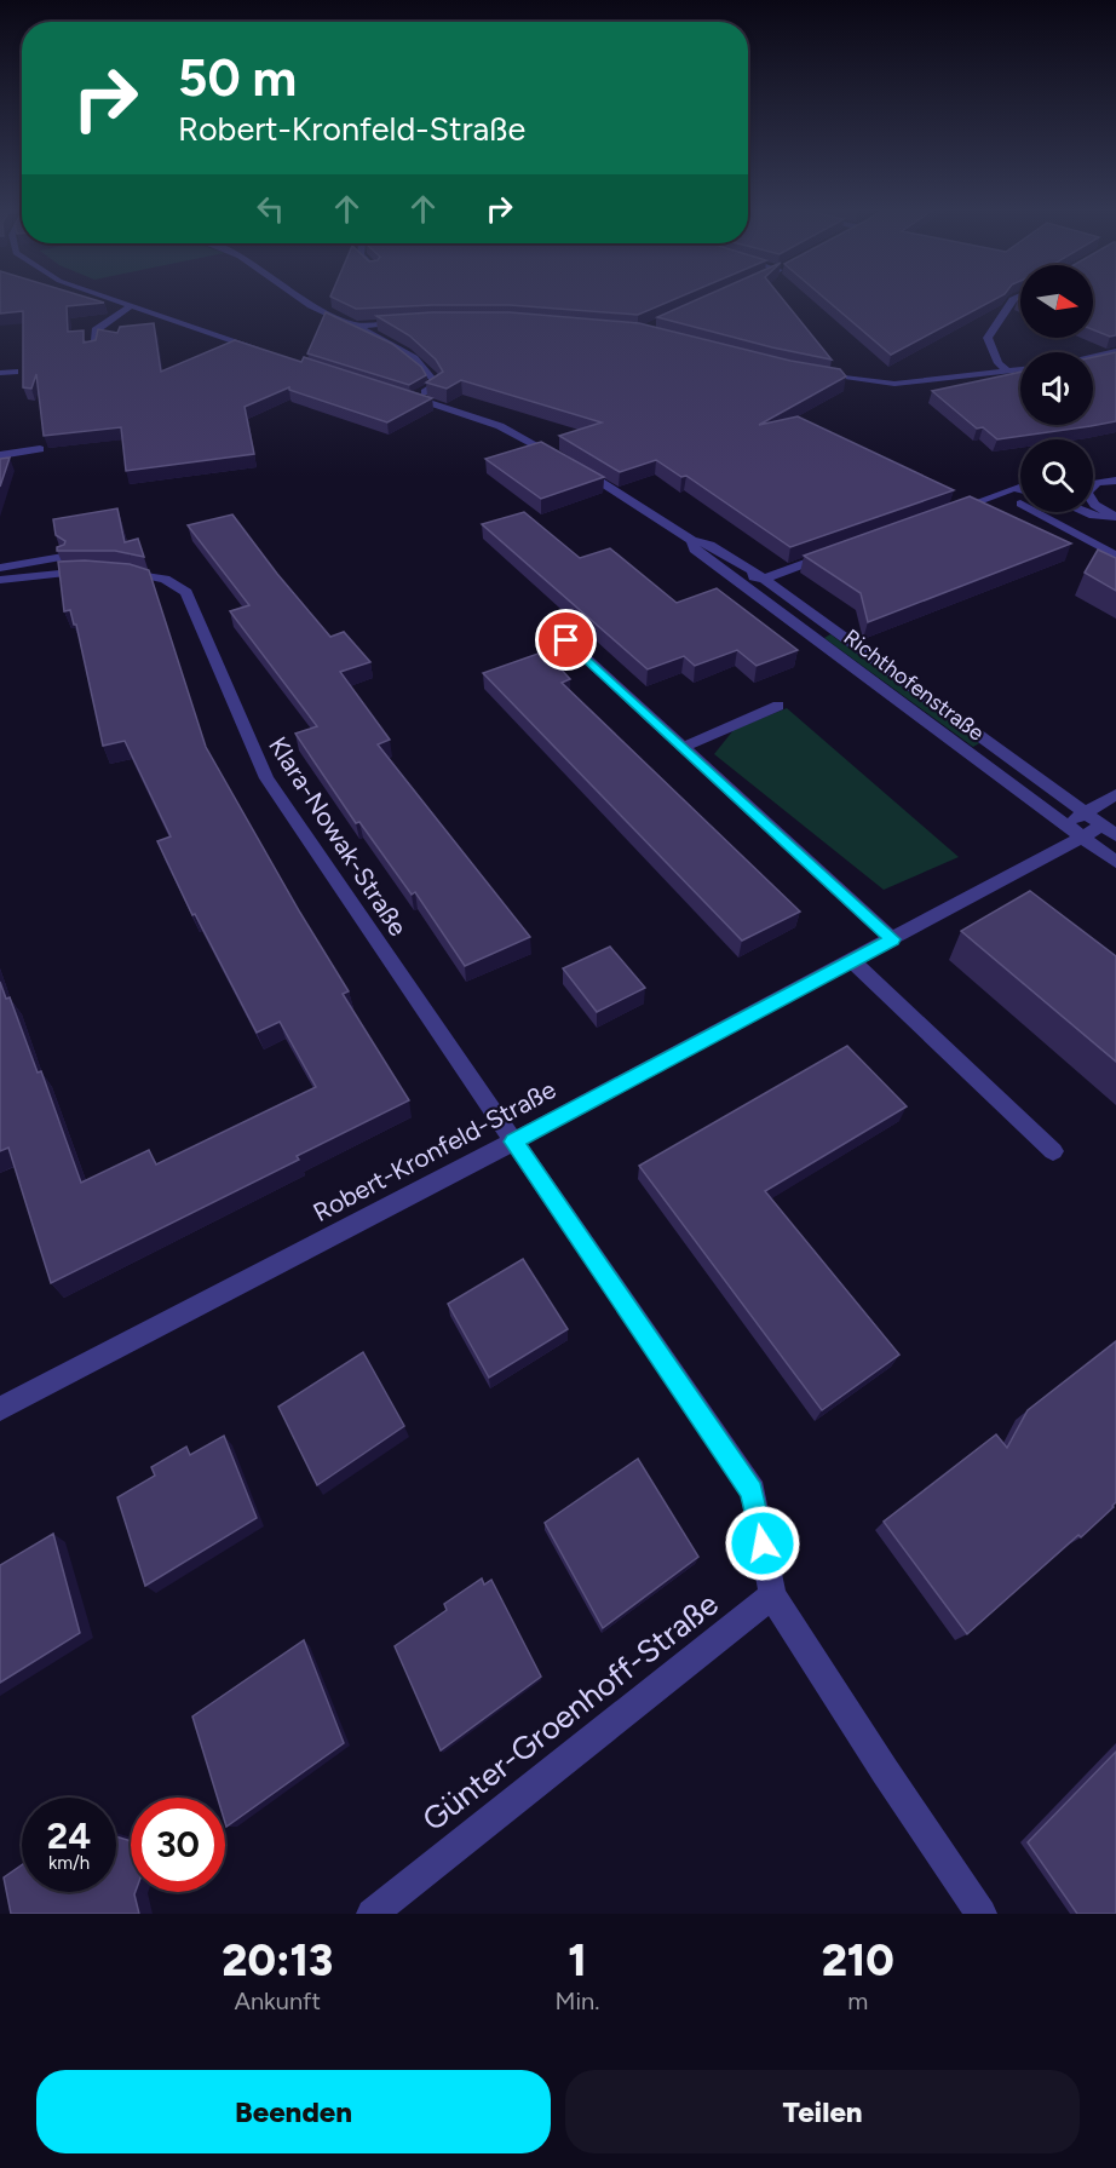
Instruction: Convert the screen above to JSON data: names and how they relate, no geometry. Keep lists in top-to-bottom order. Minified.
{"streets":{"street":["Richthofenstraße","Klara-Nowak-Straße","Robert-Kronfeld-Straße","Günter-Groenhoff-Straße"]},"crossings":[["Richthofenstraße","Robert-Kronfeld-Straße"],["Klara-Nowak-Straße","Robert-Kronfeld-Straße"]],"north":"right","page":{"turn":["50 m","Robert-Kronfeld-Straße"],"speed":"24 km/h","limit":"30","eta":["20:13","Ankunft","1","Min.","210","m"],"buttons":["Beenden","Teilen"]}}
